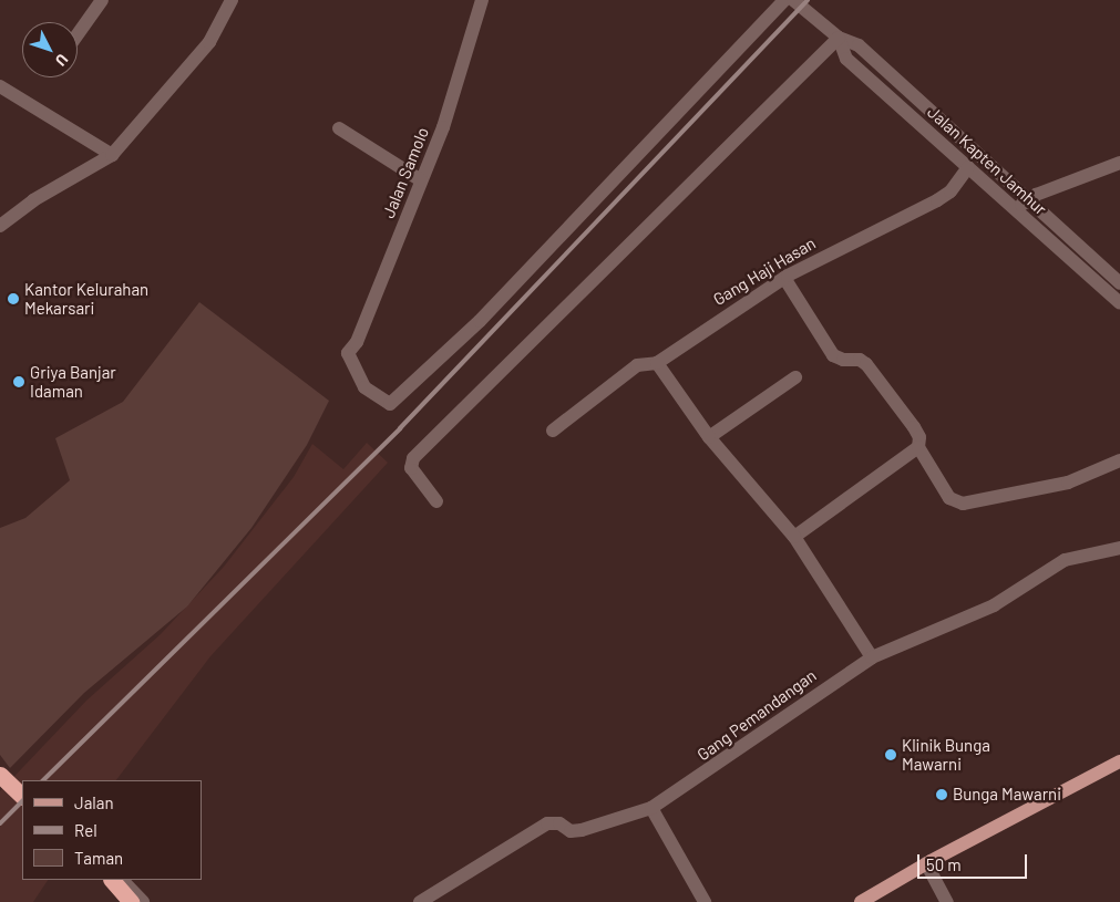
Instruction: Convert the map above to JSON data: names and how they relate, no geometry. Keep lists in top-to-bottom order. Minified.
{"streets":{"street":["Jalan Kapten Jamhur","Jalan Samolo","Gang Haji Hasan","Gang Pemandangan"]},"crossings":[["Jalan Kapten Jamhur","Gang Haji Hasan"]],"places":["Kantor Kelurahan Mekarsari","Griya Banjar Idaman","Klinik Bunga Mawarni","Bunga Mawarni"],"legend":["Jalan","Rel","Taman"],"scale_bar":"50 m","north":"bottom right"}
